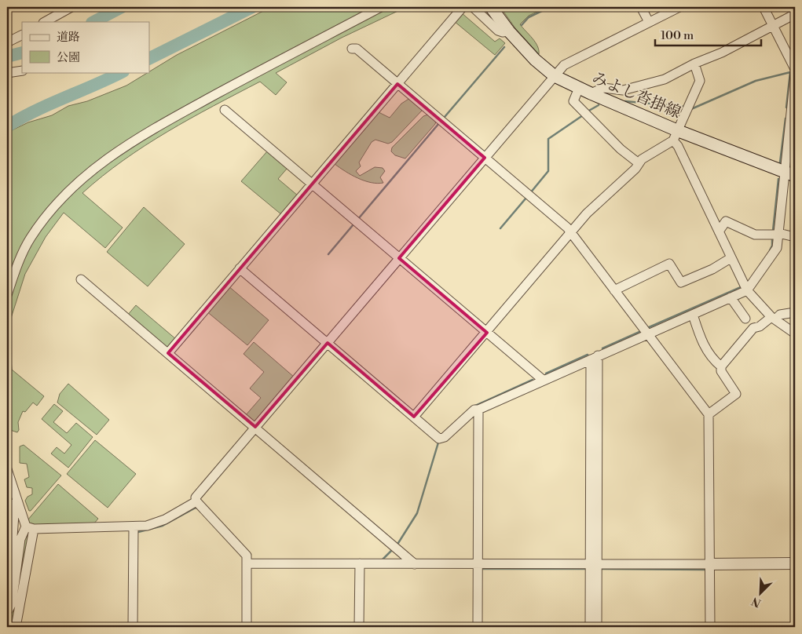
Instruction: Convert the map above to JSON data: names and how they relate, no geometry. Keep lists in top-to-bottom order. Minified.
{"streets":{"main road":["みよし沓掛線"]},"legend":["道路","公園"],"scale_bar":"100 m","north":"bottom left"}
